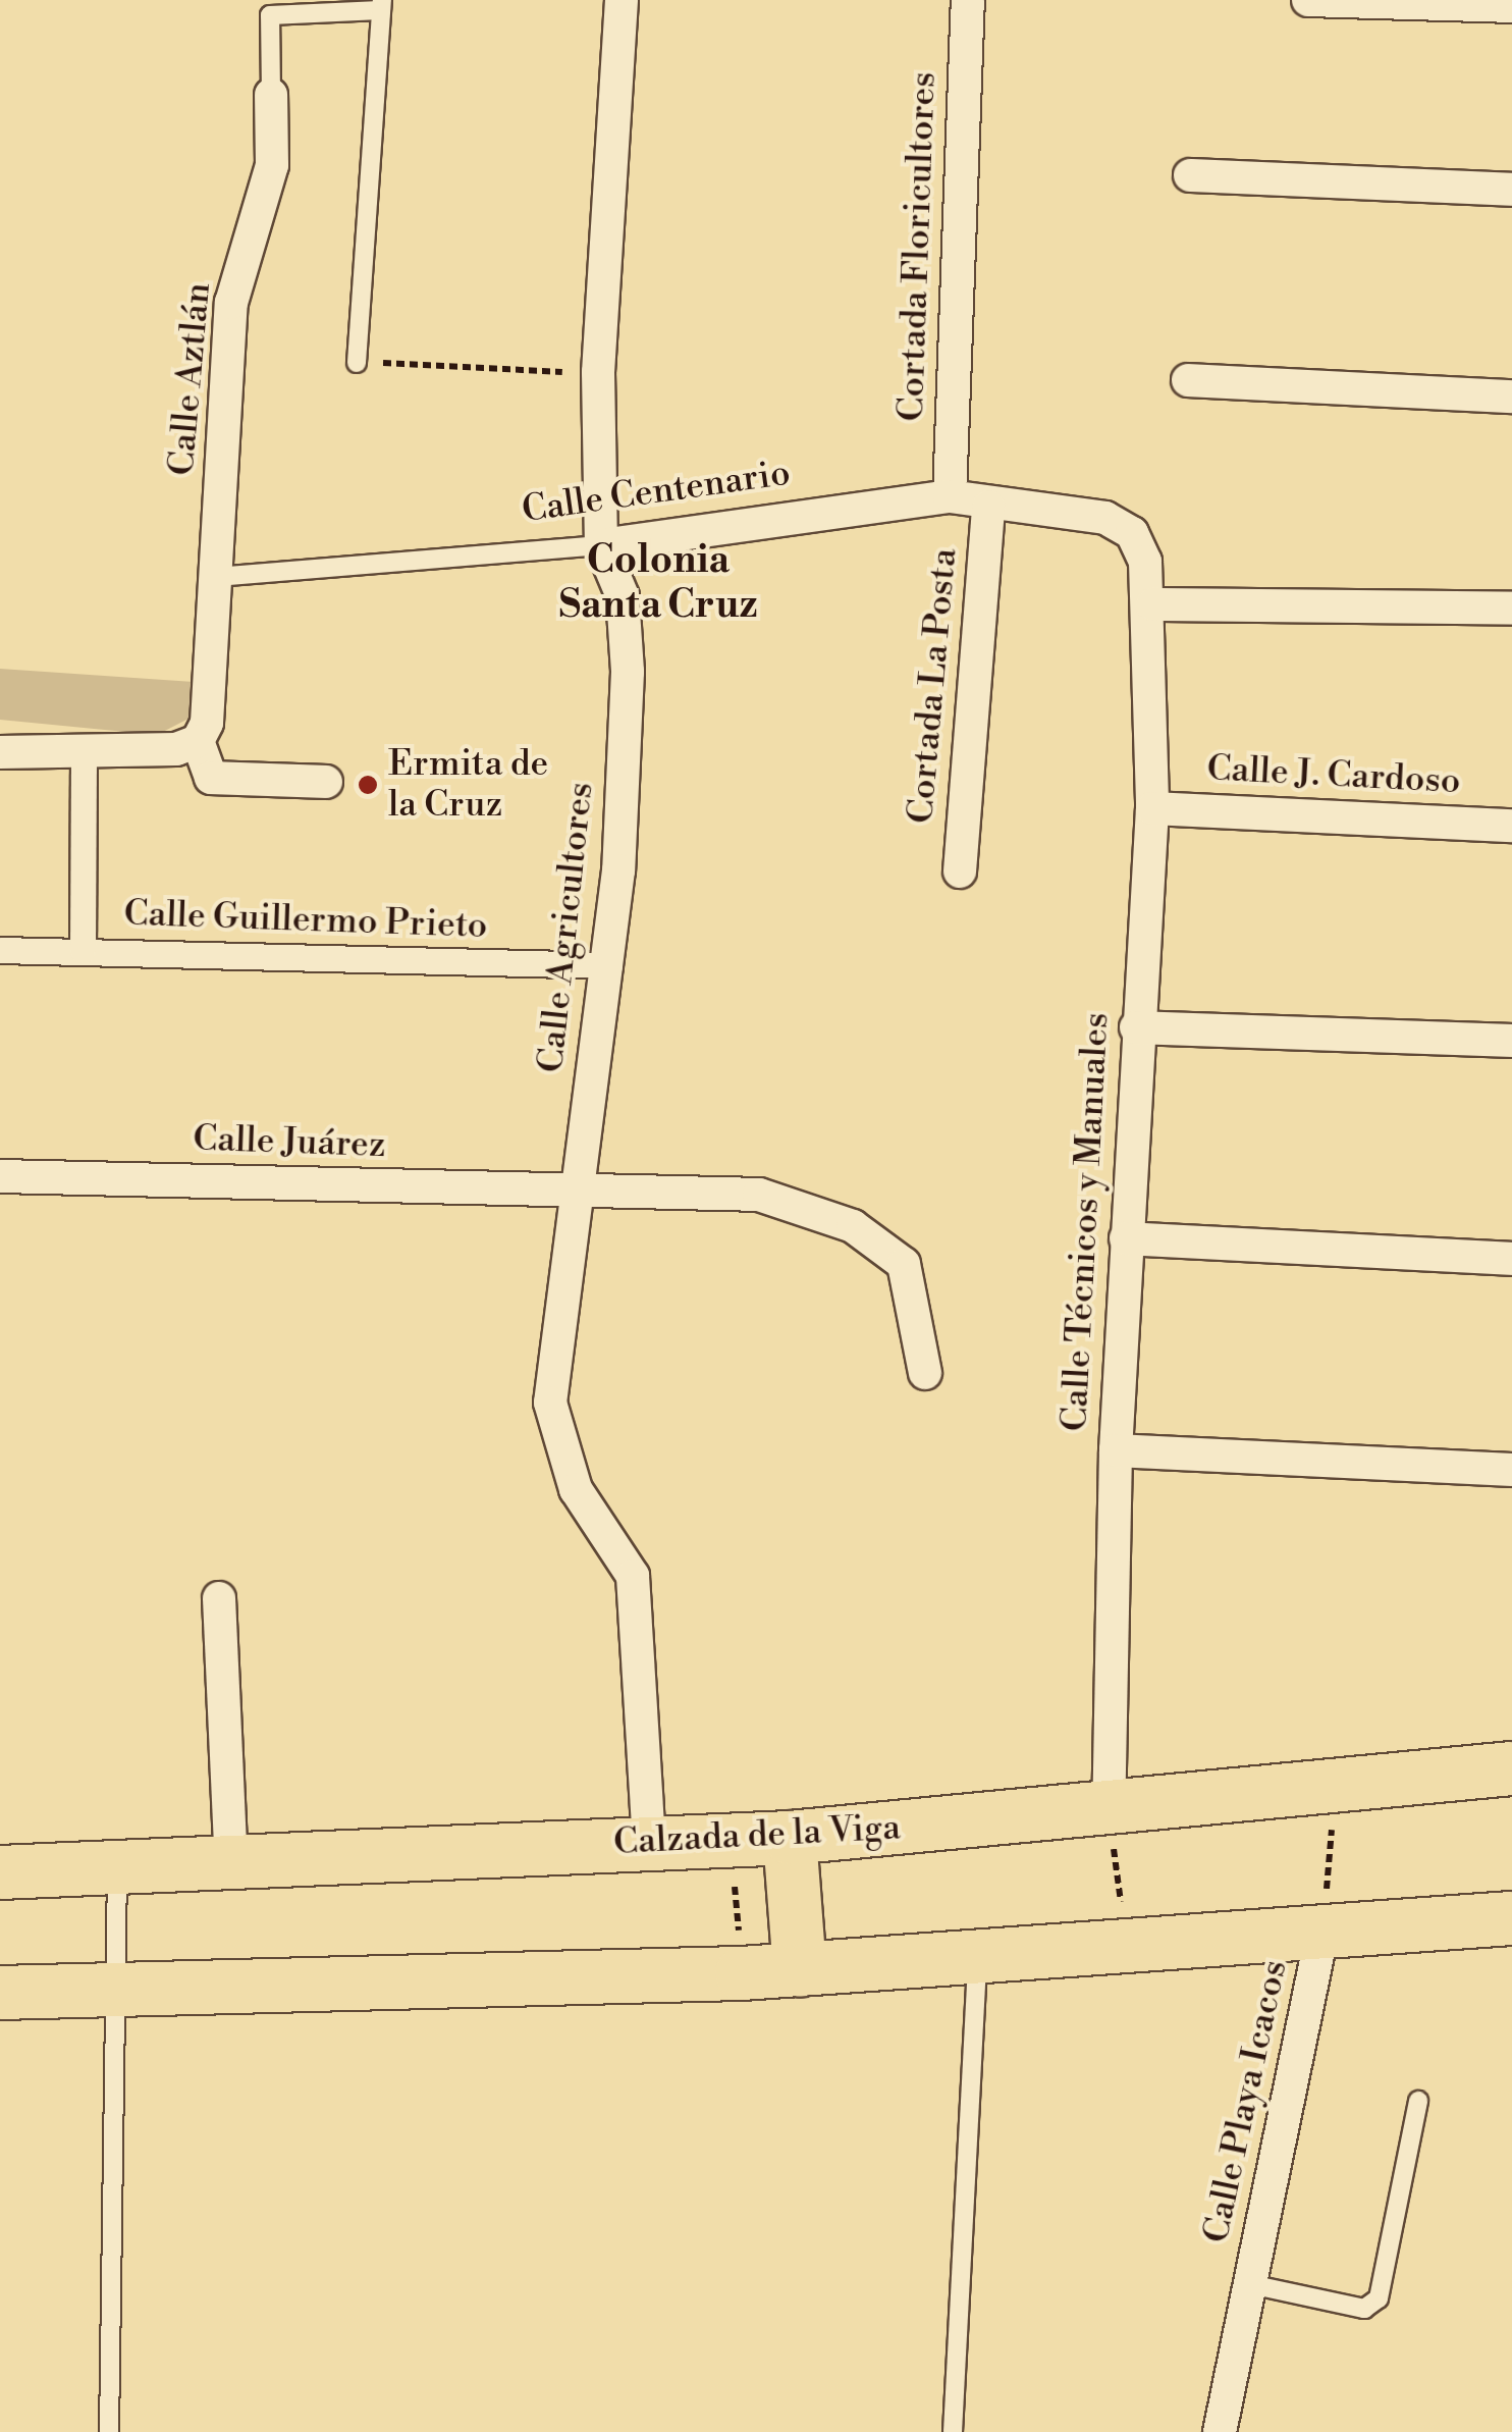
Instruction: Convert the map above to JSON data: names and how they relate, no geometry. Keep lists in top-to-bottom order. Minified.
{"streets":{"main road":["Calzada de la Viga"],"street":["Cortada Floricultores","Calle Aztlán","Calle Centenario","Cortada La Posta","Calle J. Cardoso","Calle Guillermo Prieto","Calle Agricultores","Calle Juárez","Calle Técnicos y Manuales","Calle Playa Icacos"]},"crossings":[["Cortada Floricultores","Calle Centenario"],["Calle Aztlán","Calle Centenario"],["Calle Centenario","Cortada La Posta"],["Calle Centenario","Calle Agricultores"],["Calle Centenario","Calle Técnicos y Manuales"],["Calle J. Cardoso","Calle Técnicos y Manuales"],["Calle Guillermo Prieto","Calle Agricultores"],["Calle Agricultores","Calle Juárez"],["Calle Agricultores","Calzada de la Viga"],["Calle Técnicos y Manuales","Calzada de la Viga"],["Calzada de la Viga","Calle Playa Icacos"]],"districts":["Colonia Santa Cruz"],"places":["Ermita de la Cruz"]}
